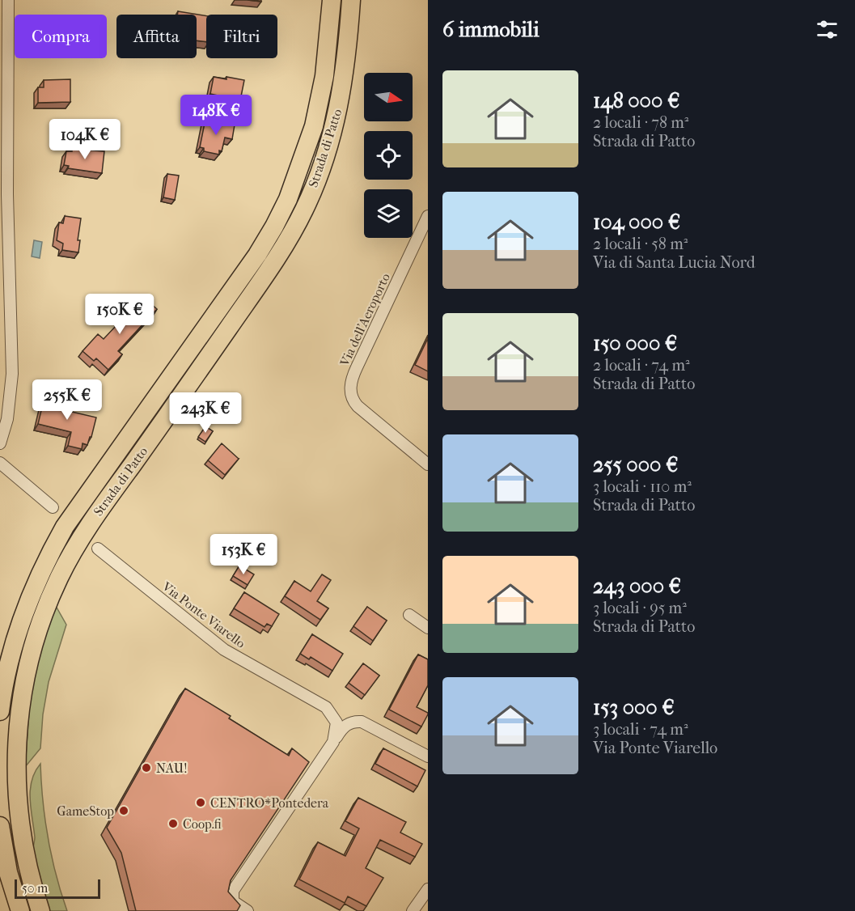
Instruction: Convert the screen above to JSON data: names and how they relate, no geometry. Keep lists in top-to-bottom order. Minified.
{"streets":{"main road":["Strada di Patto"],"street":["Via dell'Aeroporto","Via Ponte Viarello"]},"places":["NAU!","CENTRO*Pontedera","GameStop","Coop.fi"],"scale_bar":"50 m","north":"right","page":{"heading":"6 immobili","chip":["Compra","Affitta","Filtri"],"list":[{"name":"148 000 €","note":"2 locali · 78 m² · Strada di Patto"},{"name":"104 000 €","note":"2 locali · 58 m² · Via di Santa Lucia Nord"},{"name":"150 000 €","note":"2 locali · 74 m² · Strada di Patto"},{"name":"255 000 €","note":"3 locali · 110 m² · Strada di Patto"},{"name":"243 000 €","note":"3 locali · 95 m² · Strada di Patto"},{"name":"153 000 €","note":"3 locali · 74 m² · Via Ponte Viarello"}],"price":["148K €","104K €","150K €","255K €","243K €","153K €"],"scale":"50 m"}}
